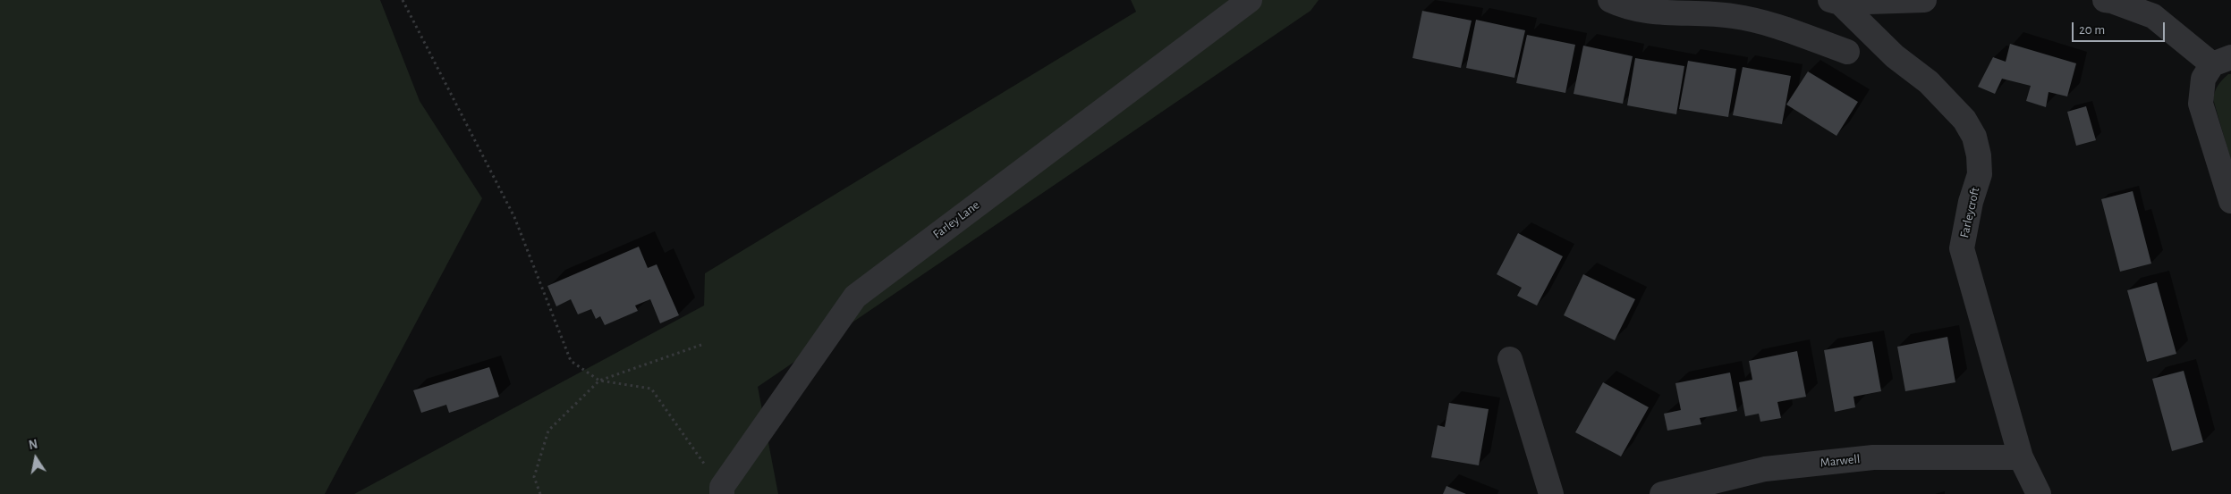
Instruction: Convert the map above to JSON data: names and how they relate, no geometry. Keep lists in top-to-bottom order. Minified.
{"streets":{"street":["Farleycroft","Farley Lane","Marwell"]},"crossings":[["Farleycroft","Marwell"]],"scale_bar":"20 m","north":"top"}
